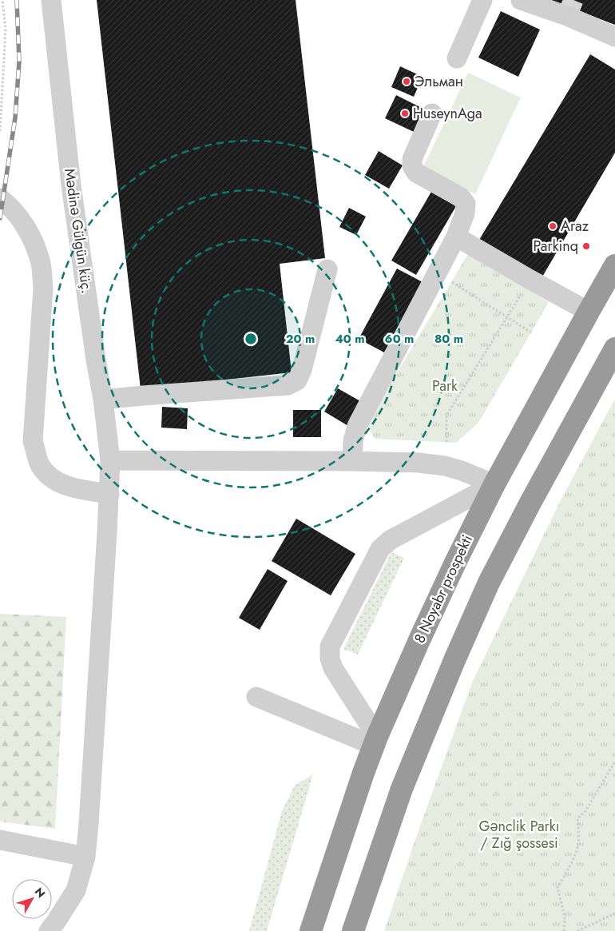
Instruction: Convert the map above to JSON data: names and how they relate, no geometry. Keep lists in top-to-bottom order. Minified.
{"streets":{"highway":["8 Noyabr prospekti"],"street":["Mədinə Gülgün küç."]},"parks":["Park","Gənclik Parkı / Zığ şossesi"],"places":["Эльман","HuseynAga","Araz","Parkinq"],"north":"top right","rings":["20 m","40 m","60 m","80 m"]}
